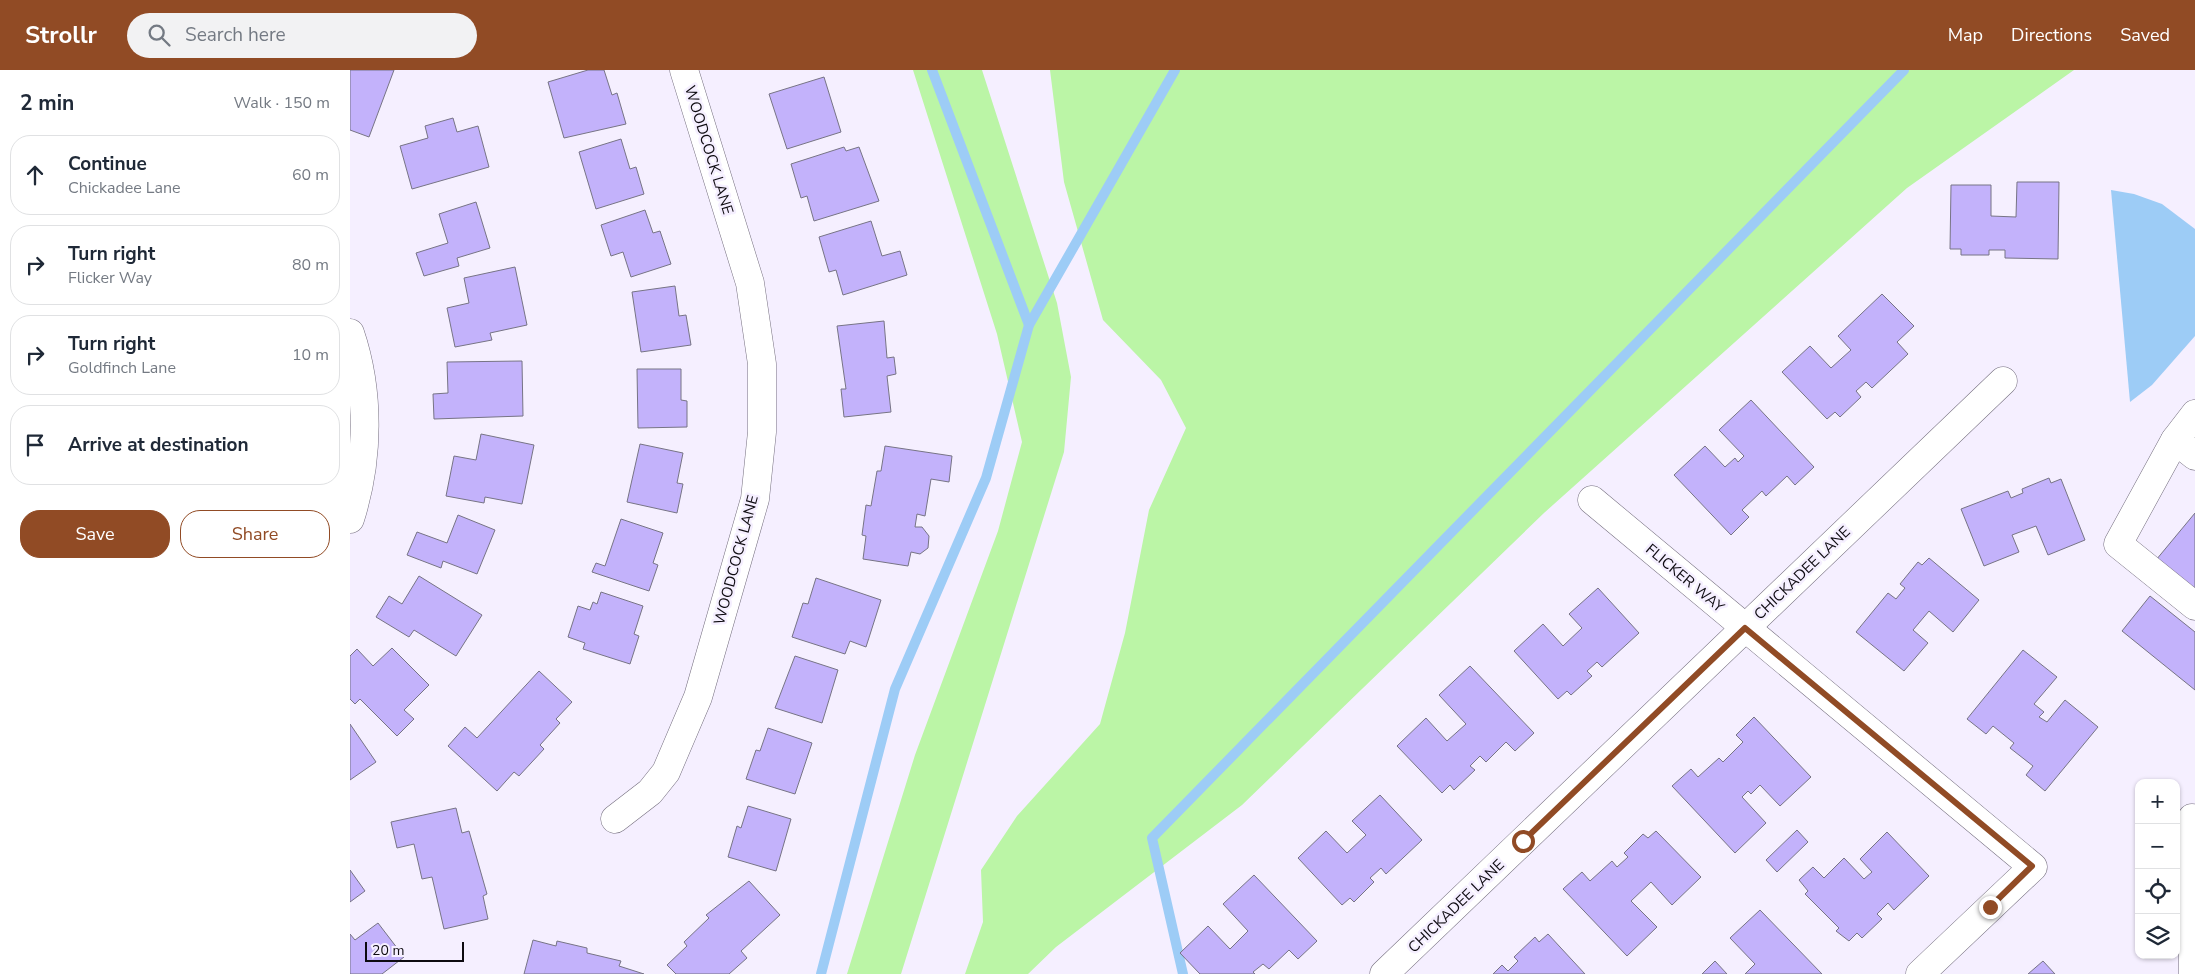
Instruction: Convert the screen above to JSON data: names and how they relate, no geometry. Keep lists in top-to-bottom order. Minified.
{"streets":{"street":["WOODCOCK LANE","CHICKADEE LANE","FLICKER WAY"]},"crossings":[["CHICKADEE LANE","FLICKER WAY"]],"scale_bar":"20 m","page":{"header":"Strollr","search":"Search here","nav":["Map","Directions","Saved"],"heading":["2 min","Walk · 150 m"],"list":[["Continue","Chickadee Lane","60 m"],["Turn right","Flicker Way","80 m"],["Turn right","Goldfinch Lane","10 m"],"Arrive at destination"],"buttons":["Save","Share"],"map_buttons":["+","−"],"scale":"20 m"}}
